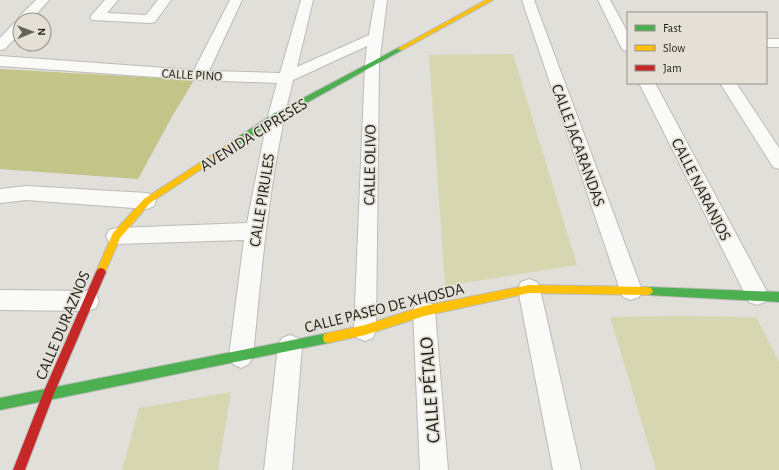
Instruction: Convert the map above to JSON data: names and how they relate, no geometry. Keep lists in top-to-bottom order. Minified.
{"streets":{"street":["CALLE PINO","AVENIDA CIPRESES","CALLE JACARANDAS","CALLE OLIVO","CALLE NARANJOS","CALLE PIRULES","CALLE PASEO DE XHOSDA","CALLE DURAZNOS","CALLE PÉTALO"]},"crossings":[["CALLE PINO","CALLE OLIVO"],["CALLE PINO","CALLE PIRULES"],["AVENIDA CIPRESES","CALLE OLIVO"],["AVENIDA CIPRESES","CALLE PIRULES"],["AVENIDA CIPRESES","CALLE DURAZNOS"],["CALLE JACARANDAS","CALLE PASEO DE XHOSDA"],["CALLE OLIVO","CALLE PASEO DE XHOSDA"],["CALLE NARANJOS","CALLE PASEO DE XHOSDA"],["CALLE PIRULES","CALLE PASEO DE XHOSDA"],["CALLE PASEO DE XHOSDA","CALLE DURAZNOS"],["CALLE PASEO DE XHOSDA","CALLE PÉTALO"]],"legend":["Fast","Slow","Jam"],"north":"right"}
